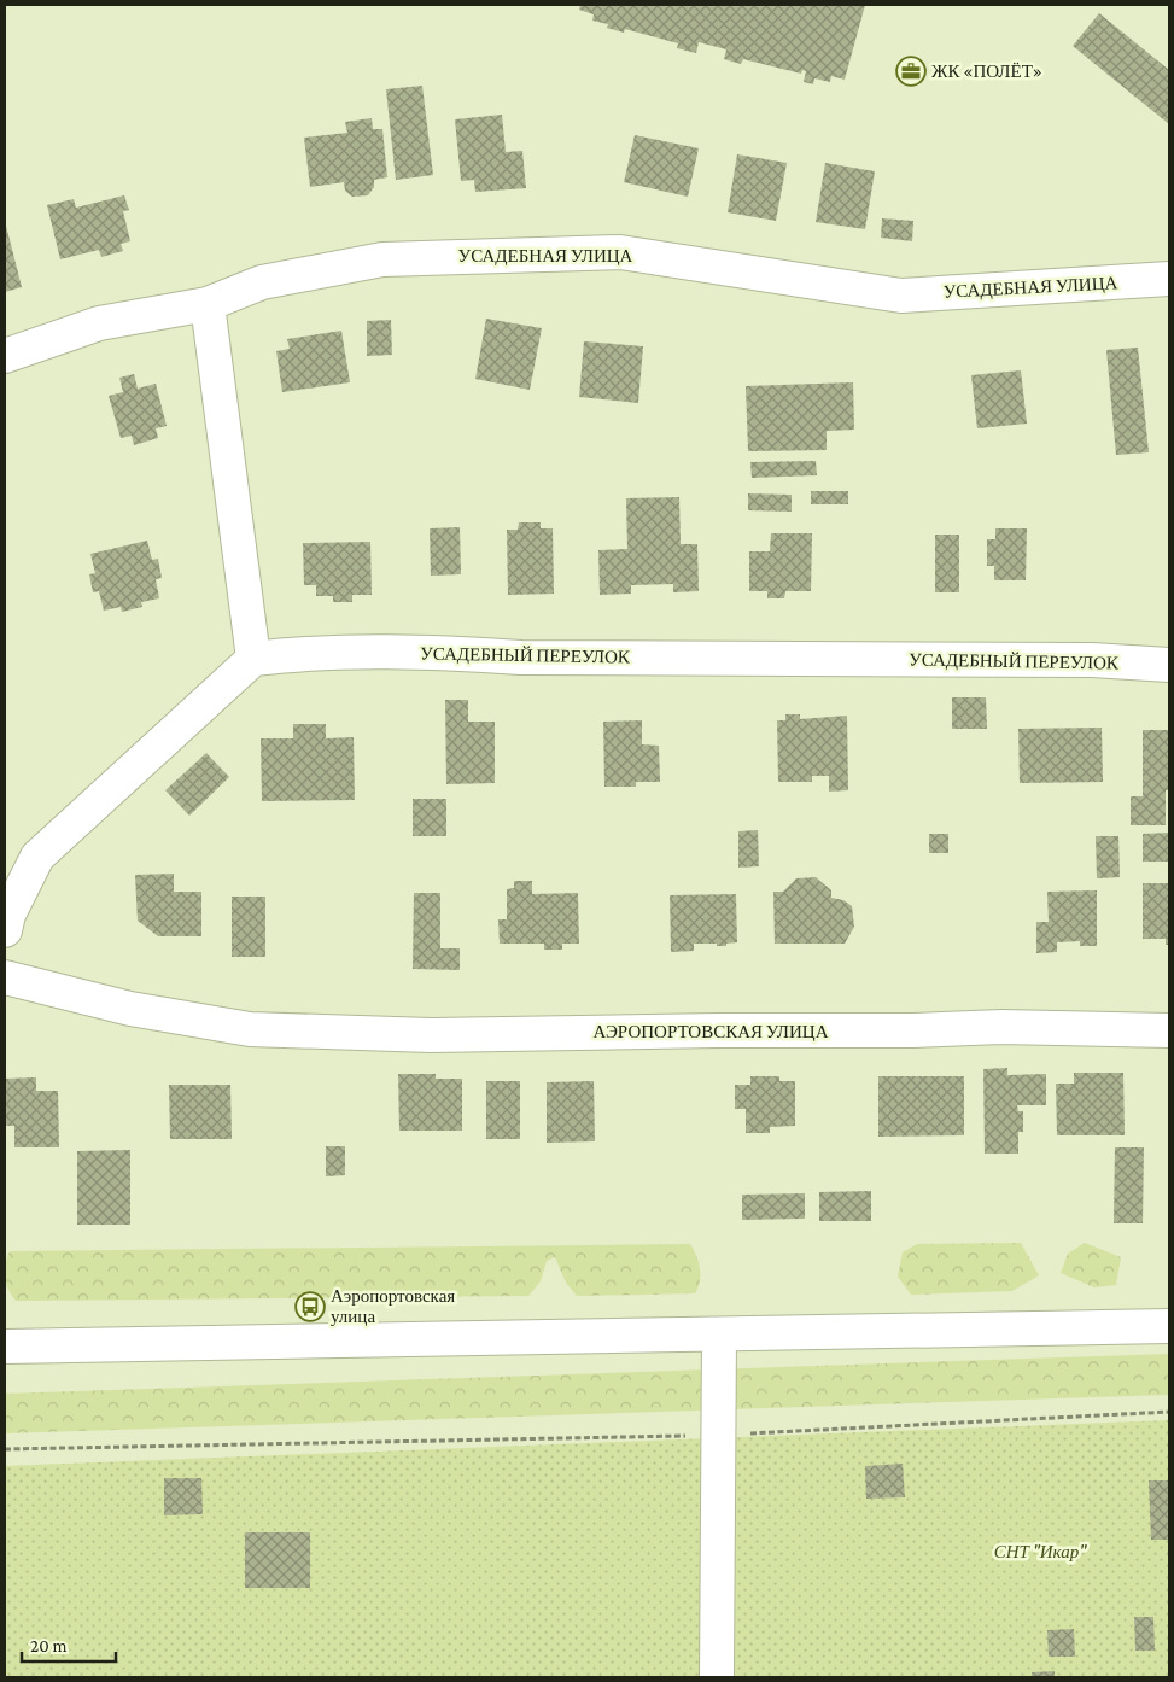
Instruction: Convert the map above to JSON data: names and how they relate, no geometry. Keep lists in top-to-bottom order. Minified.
{"streets":{"street":["УСАДЕБНАЯ УЛИЦА","УСАДЕБНЫЙ ПЕРЕУЛОК","АЭРОПОРТОВСКАЯ УЛИЦА"]},"parks":["СНТ \"Икар\""],"places":{"office":["ЖК «ПОЛЁТ»"],"bus stop":["Аэропортовская улица"]},"scale_bar":"20 m"}
